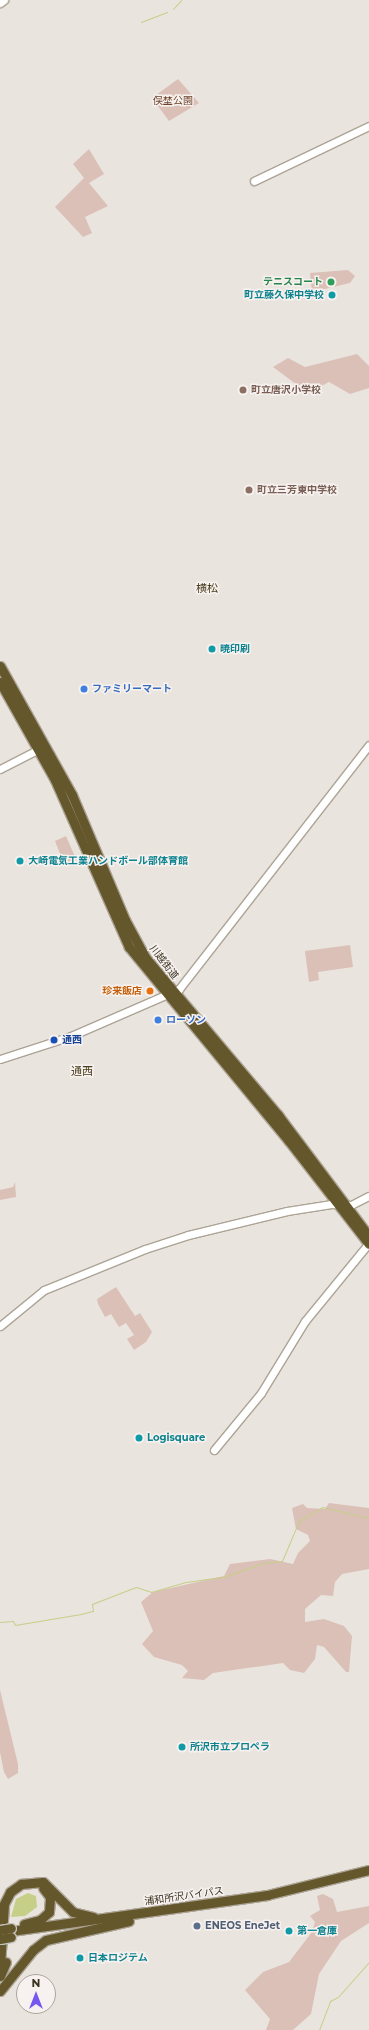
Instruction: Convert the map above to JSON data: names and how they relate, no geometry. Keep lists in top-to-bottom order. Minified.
{"streets":{"highway":["川越街道","浦和所沢バイパス"]},"districts":["横松","通西"],"parks":["俣埜公園"],"places":["テニスコート","町立藤久保中学校","町立唐沢小学校","町立三芳東中学校","暁印刷","ファミリーマート","大崎電気工業ハンドボール部体育館","珍来飯店","ローソン","通西","Logisquare","所沢市立プロペラ","ENEOS EneJet","第一倉庫","日本ロジテム"],"north":"top"}
